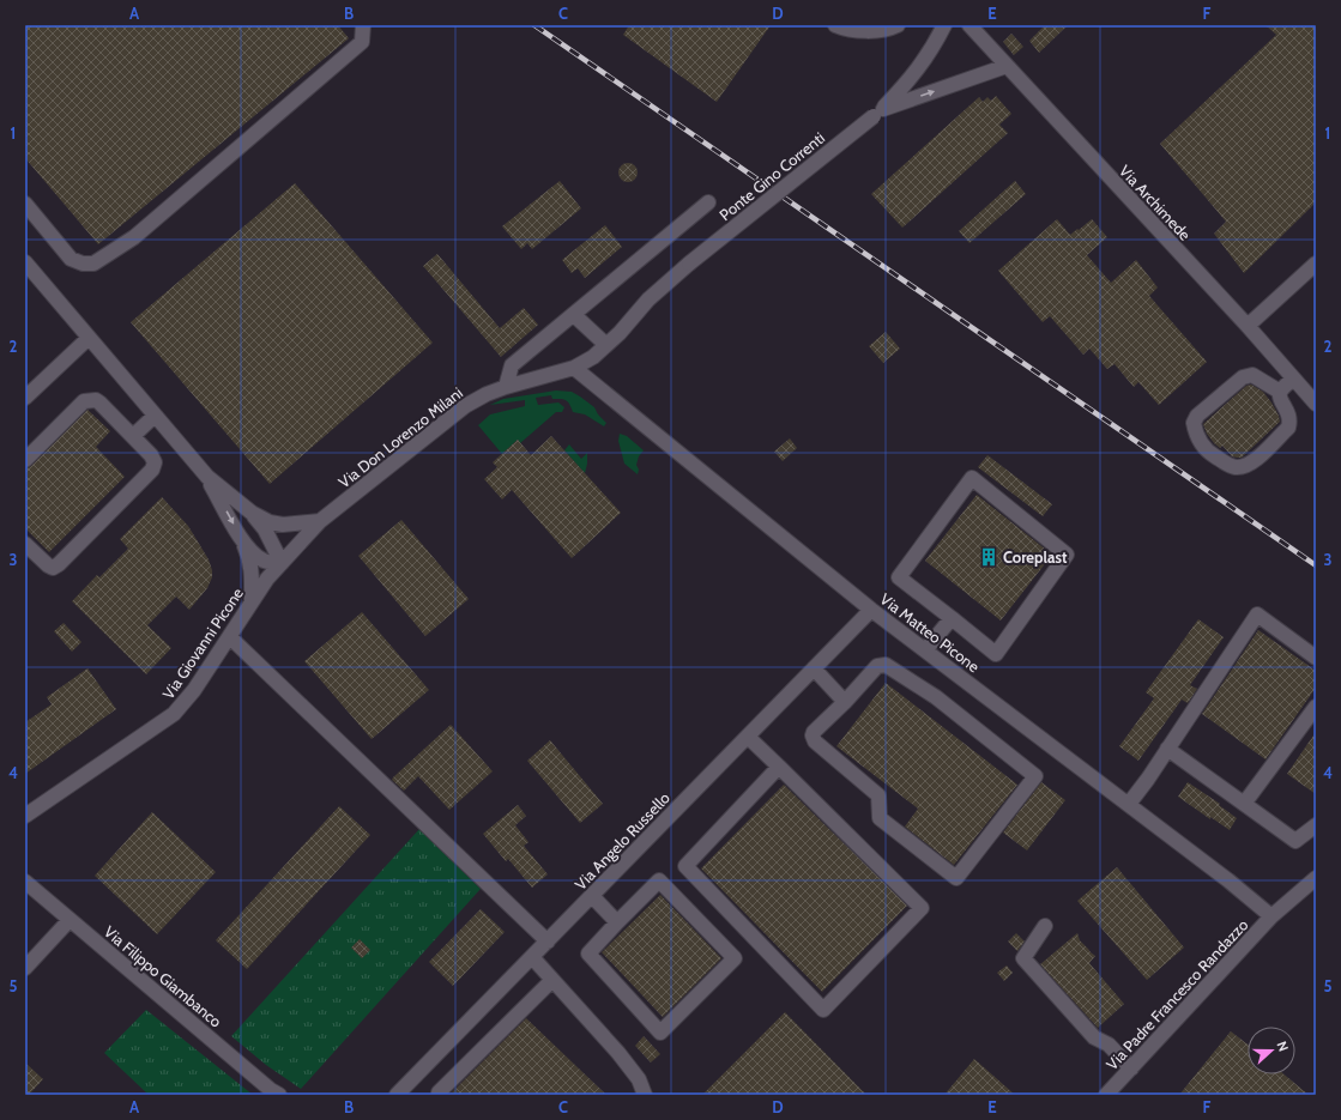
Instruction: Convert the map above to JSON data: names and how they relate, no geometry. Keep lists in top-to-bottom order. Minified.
{"streets":{"street":["Ponte Gino Correnti","Via Archimede","Via Don Lorenzo Milani","Via Matteo Picone","Via Giovanni Picone","Via Angelo Russello","Via Filippo Giambanco","Via Padre Francesco Randazzo"]},"crossings":[["Ponte Gino Correnti","Via Don Lorenzo Milani"],["Via Don Lorenzo Milani","Via Matteo Picone"],["Via Don Lorenzo Milani","Via Giovanni Picone"],["Via Matteo Picone","Via Angelo Russello"],["Via Matteo Picone","Via Padre Francesco Randazzo"]],"places":{"building":["Coreplast"]},"north":"right","grid":{"columns":["A","B","C","D","E","F"],"rows":["1","2","3","4","5"]}}
